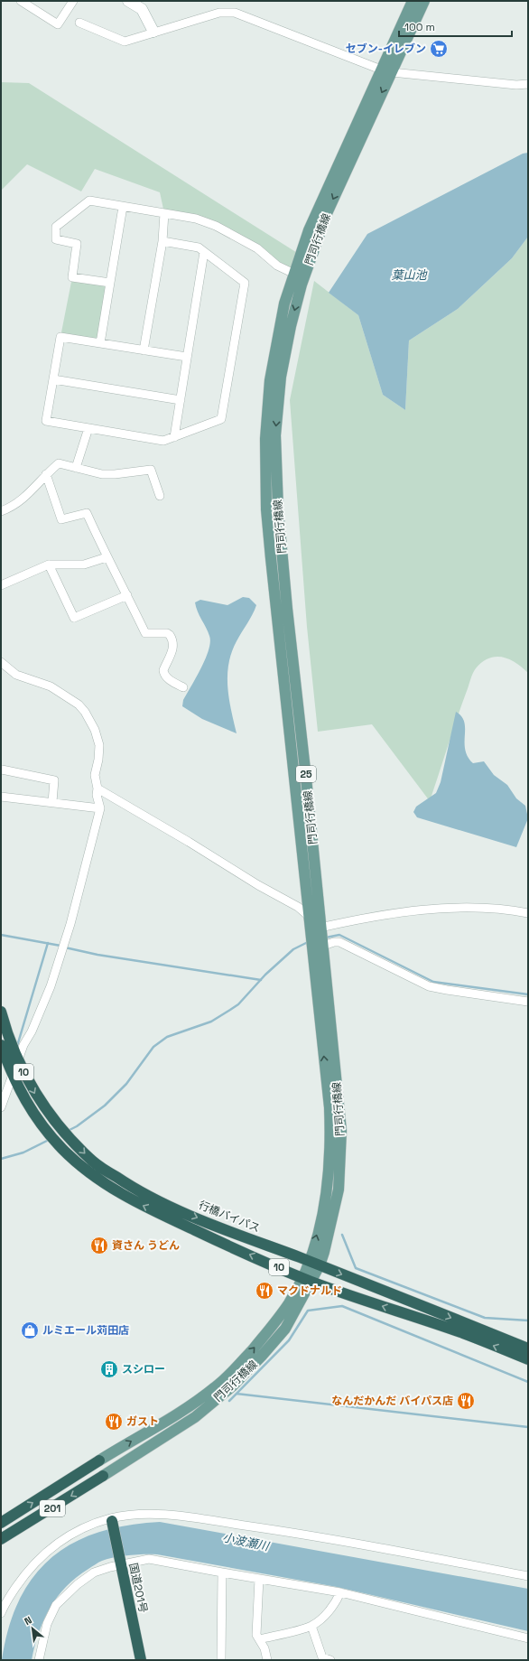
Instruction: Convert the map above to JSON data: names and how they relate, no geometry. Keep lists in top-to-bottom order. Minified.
{"streets":{"highway":["10","行橋バイパス","201","国道201号"],"main road":["門司行橋線","25"]},"crossings":[["門司行橋線","10"],["門司行橋線","行橋バイパス"],["門司行橋線","201"]],"water":["葉山池","小波瀬川"],"places":{"supermarket":["セブン-イレブン"],"restaurant":["資さん うどん","マクドナルド","なんだかんだ バイパス店","ガスト"],"shop":["ルミエール苅田店"],"building":["スシロー"]},"scale_bar":"100 m","north":"top left"}
